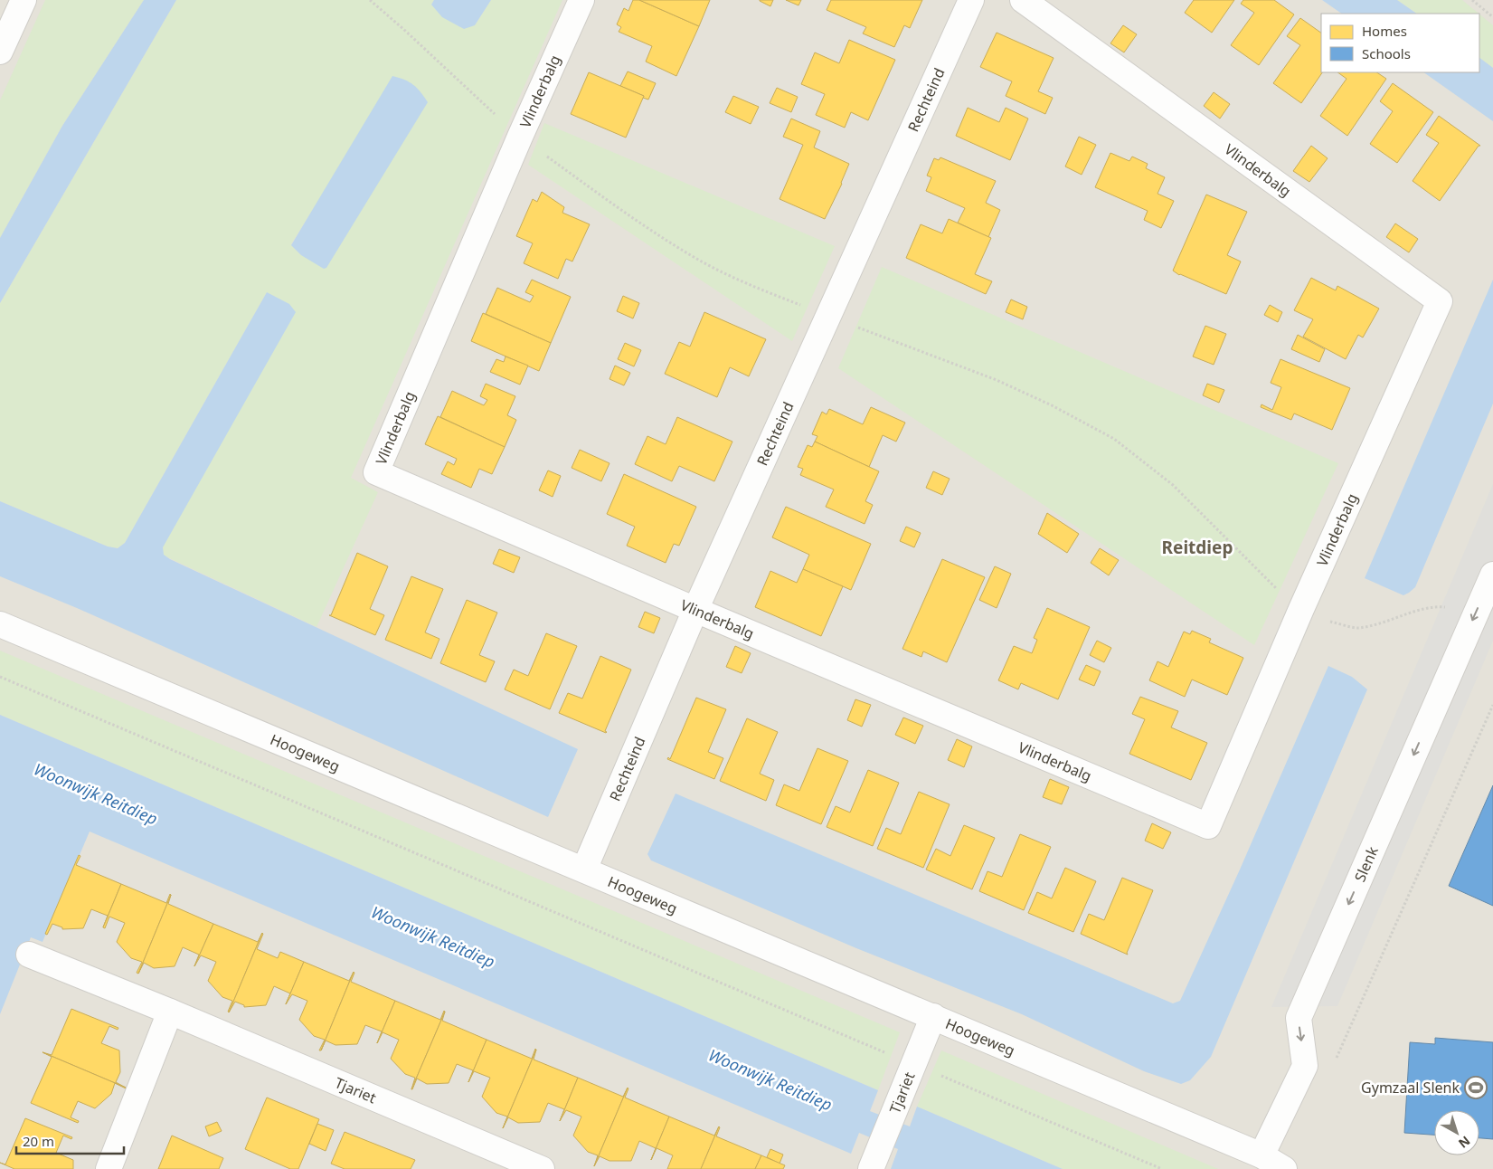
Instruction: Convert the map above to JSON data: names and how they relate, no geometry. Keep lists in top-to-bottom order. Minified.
{"streets":{"street":["Vlinderbalg","Rechteind","Hoogeweg","Slenk","Tjariet"]},"crossings":[["Vlinderbalg","Rechteind"],["Rechteind","Hoogeweg"],["Hoogeweg","Slenk"],["Hoogeweg","Tjariet"]],"one_way":["Slenk"],"districts":["Reitdiep"],"water":["Woonwijk Reitdiep"],"places":{"sports":["Gymzaal Slenk"]},"legend":["Homes","Schools"],"scale_bar":"20 m","north":"bottom right"}
